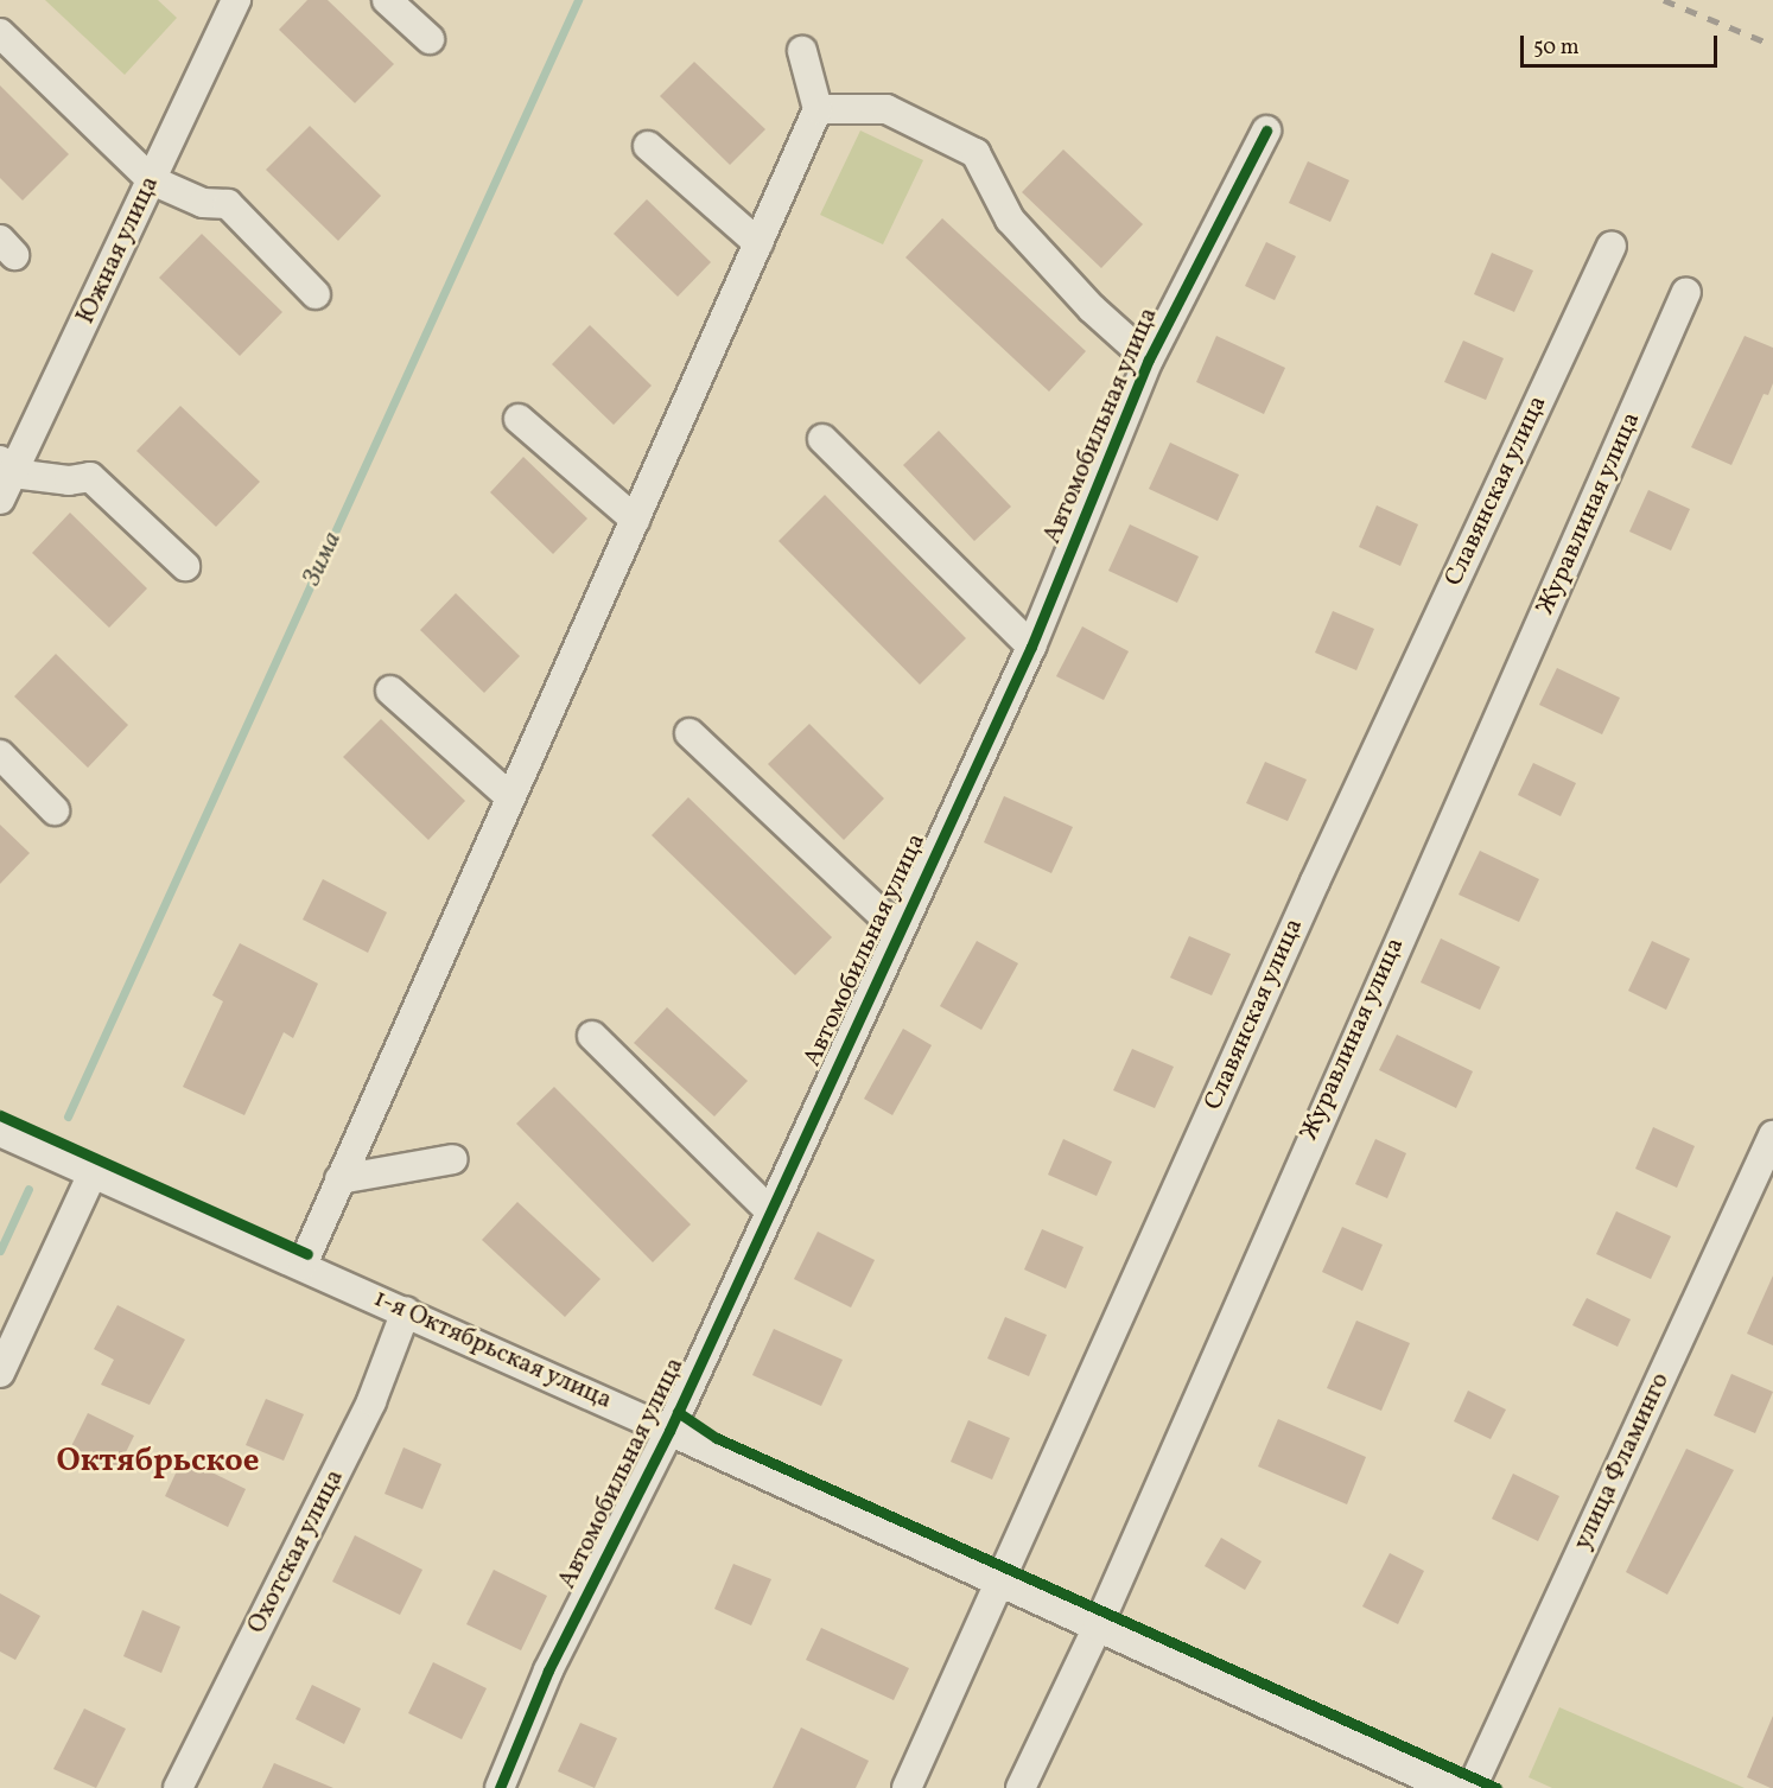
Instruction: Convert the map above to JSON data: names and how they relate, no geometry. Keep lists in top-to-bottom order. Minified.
{"streets":{"street":["Южная улица","Автомобильная улица","Славянская улица","Журавлиная улица","1-я Октябрьская улица","улица Фламинго","Охотская улица"]},"crossings":[["Автомобильная улица","1-я Октябрьская улица"],["Славянская улица","1-я Октябрьская улица"],["Журавлиная улица","1-я Октябрьская улица"],["1-я Октябрьская улица","Охотская улица"]],"districts":["Октябрьское"],"water":["Зима"],"scale_bar":"50 m"}
